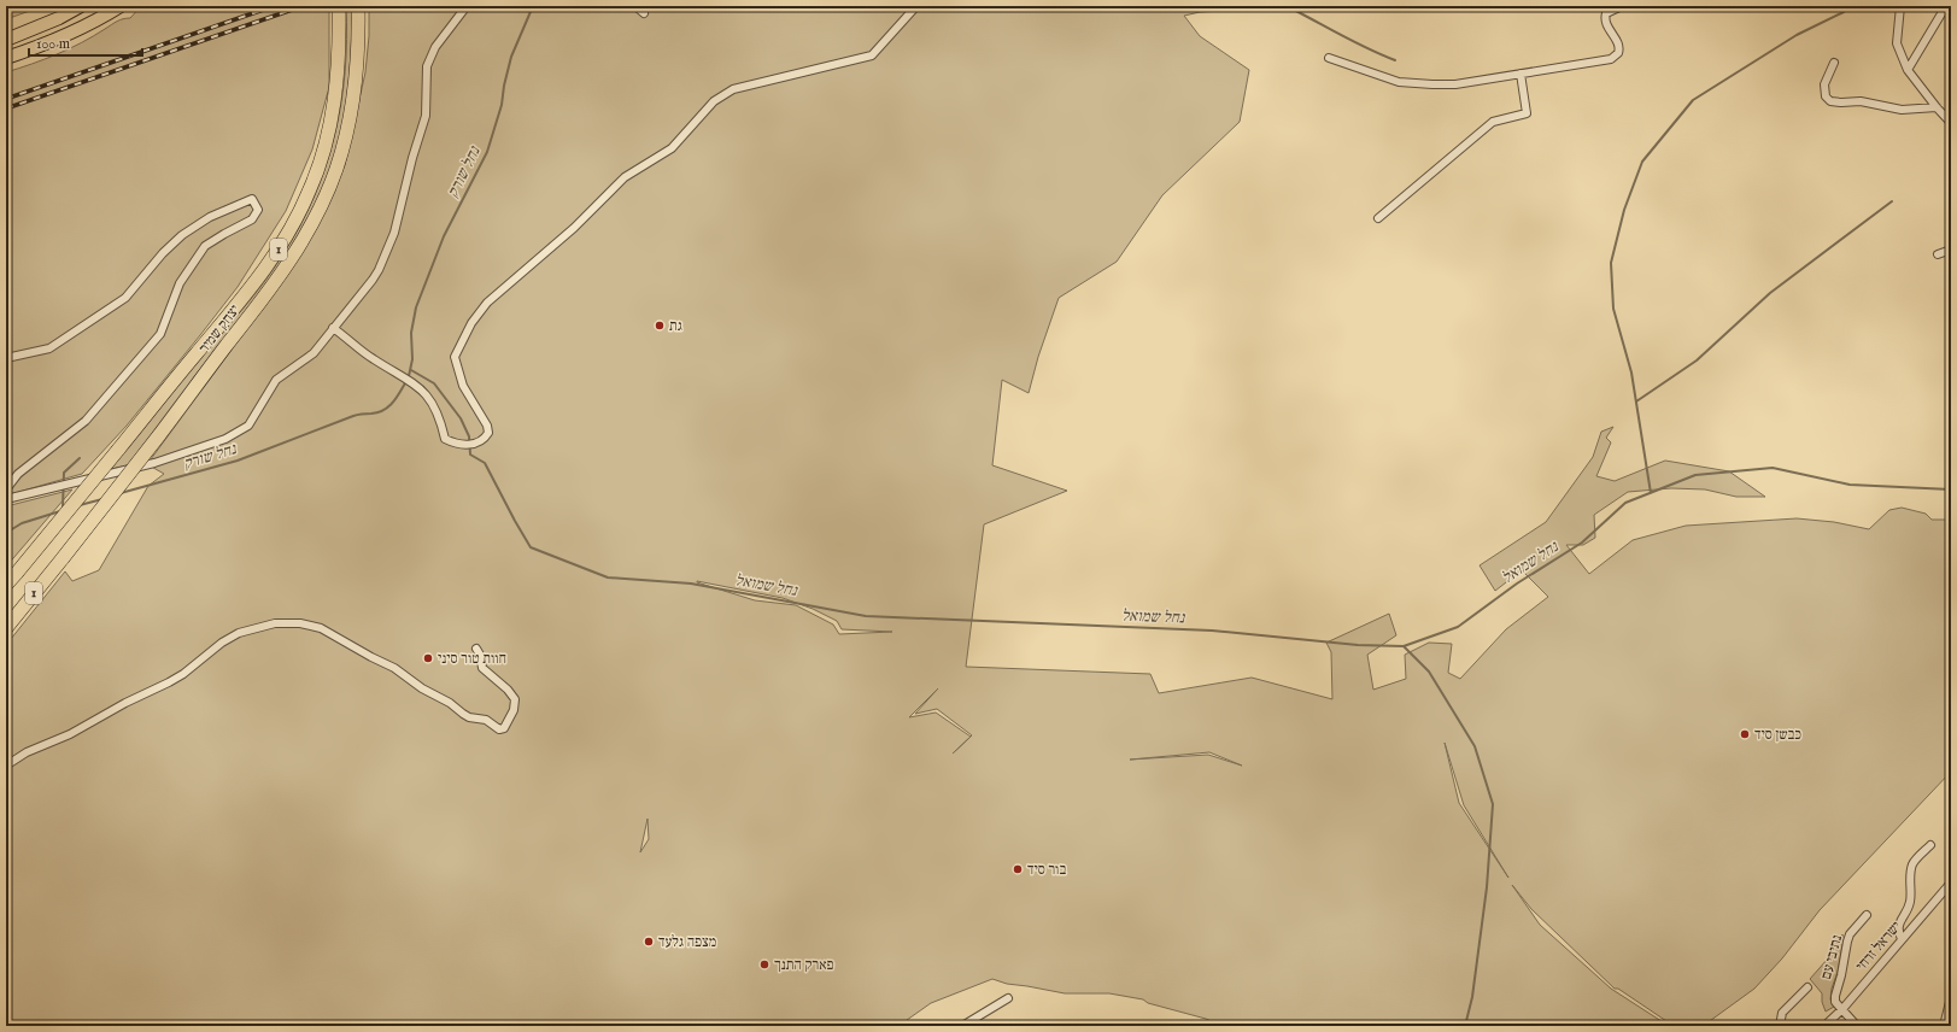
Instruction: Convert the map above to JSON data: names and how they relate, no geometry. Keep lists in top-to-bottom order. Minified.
{"streets":{"highway":["1","יצחק שמיר"],"street":["ישראל זרחי","נתיבי עם"]},"crossings":[["ישראל זרחי","נתיבי עם"]],"water":["נחל שורק","נחל שמואל"],"places":["גת","חוות טור סיני","כבשן סיד","בור סיד","מצפה גלעד","פארק התנך"],"scale_bar":"100 m"}
